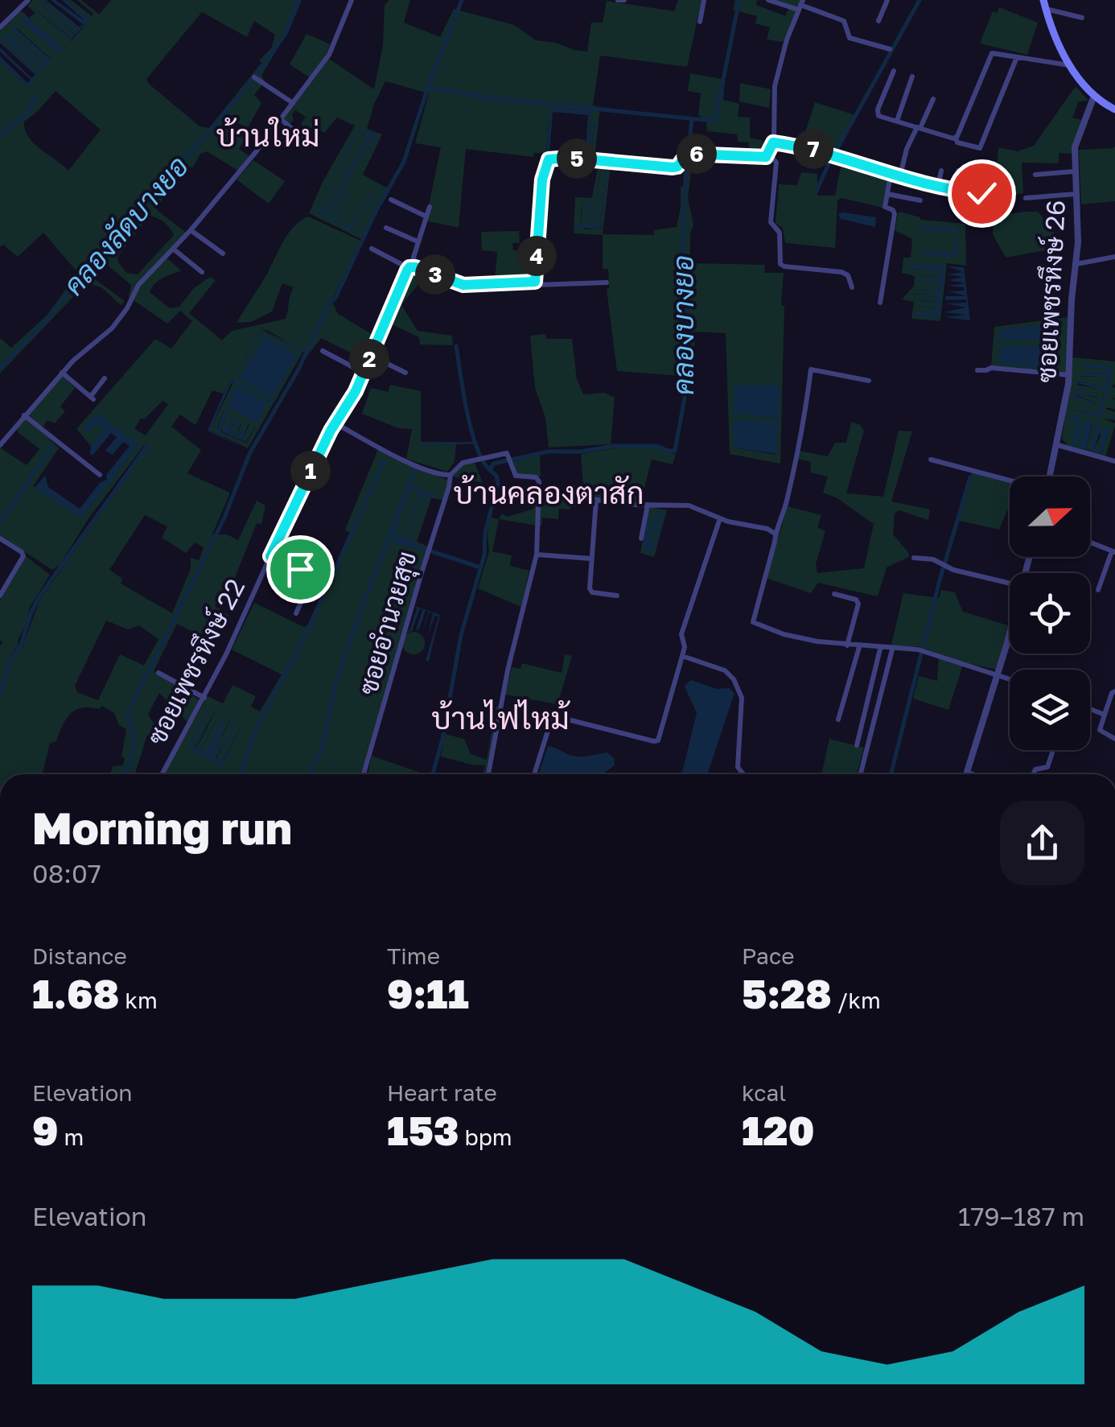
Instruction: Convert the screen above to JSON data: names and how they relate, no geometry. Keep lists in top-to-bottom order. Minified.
{"streets":{"street":["ซอยเพชรหึงษ์ 26","ซอยอำนวยสุข","ซอยเพชรหึงษ์ 22"]},"districts":["บ้านใหม่","บ้านคลองตาสัก","บ้านไฟไหม้"],"water":["คลองลัดบางยอ","คลองบางยอ"],"north":"right","page":{"pins":["7","6","5","4","3","2","1"],"heading":["Morning run","08:07"],"stats":[["Distance","1.68 km"],["Time","9:11"],["Pace","5:28 /km"],["Elevation","9 m"],["Heart rate","153 bpm"],["kcal","120"]],"chart":["Elevation","179–187 m"]}}
